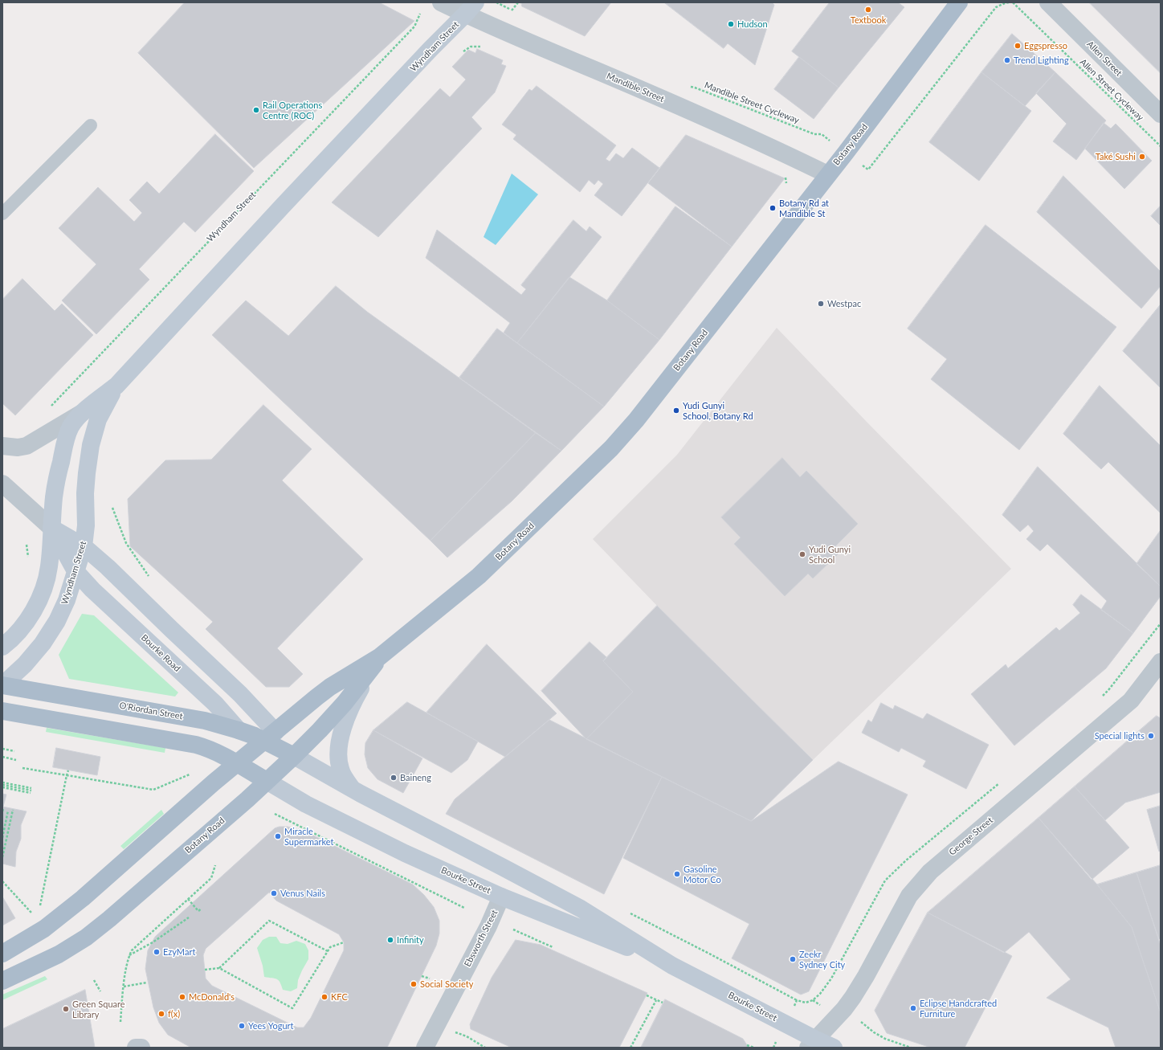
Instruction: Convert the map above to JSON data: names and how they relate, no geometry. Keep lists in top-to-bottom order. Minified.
{"streets":{"main road":["Wyndham Street","Botany Road","Bourke Road","O'Riordan Street","Bourke Street"],"street":["Allen Street","Mandible Street","George Street","Ebsworth Street"],"path":["Allen Street Cycleway","Mandible Street Cycleway"]},"crossings":[["Wyndham Street","Mandible Street"],["Wyndham Street","Bourke Road"],["Wyndham Street","O'Riordan Street"],["Mandible Street","Botany Road"],["Botany Road","Bourke Road"],["Botany Road","Bourke Street"],["Bourke Road","O'Riordan Street"],["Bourke Road","Bourke Street"],["George Street","Bourke Street"],["Bourke Street","Ebsworth Street"]],"places":["Textbook","Hudson","Eggspresso","Trend Lighting","Rail Operations Centre (ROC)","Také Sushi","Botany Rd at Mandible St","Westpac","Yudi Gunyi School, Botany Rd","Yudi Gunyi School","Special lights","Baineng","Miracle Supermarket","Gasoline Motor Co","Venus Nails","Infinity","EzyMart","Zeekr Sydney City","Social Society","McDonald's","KFC","Eclipse Handcrafted Furniture","Green Square Library","f(x)","Yees Yogurt"]}
